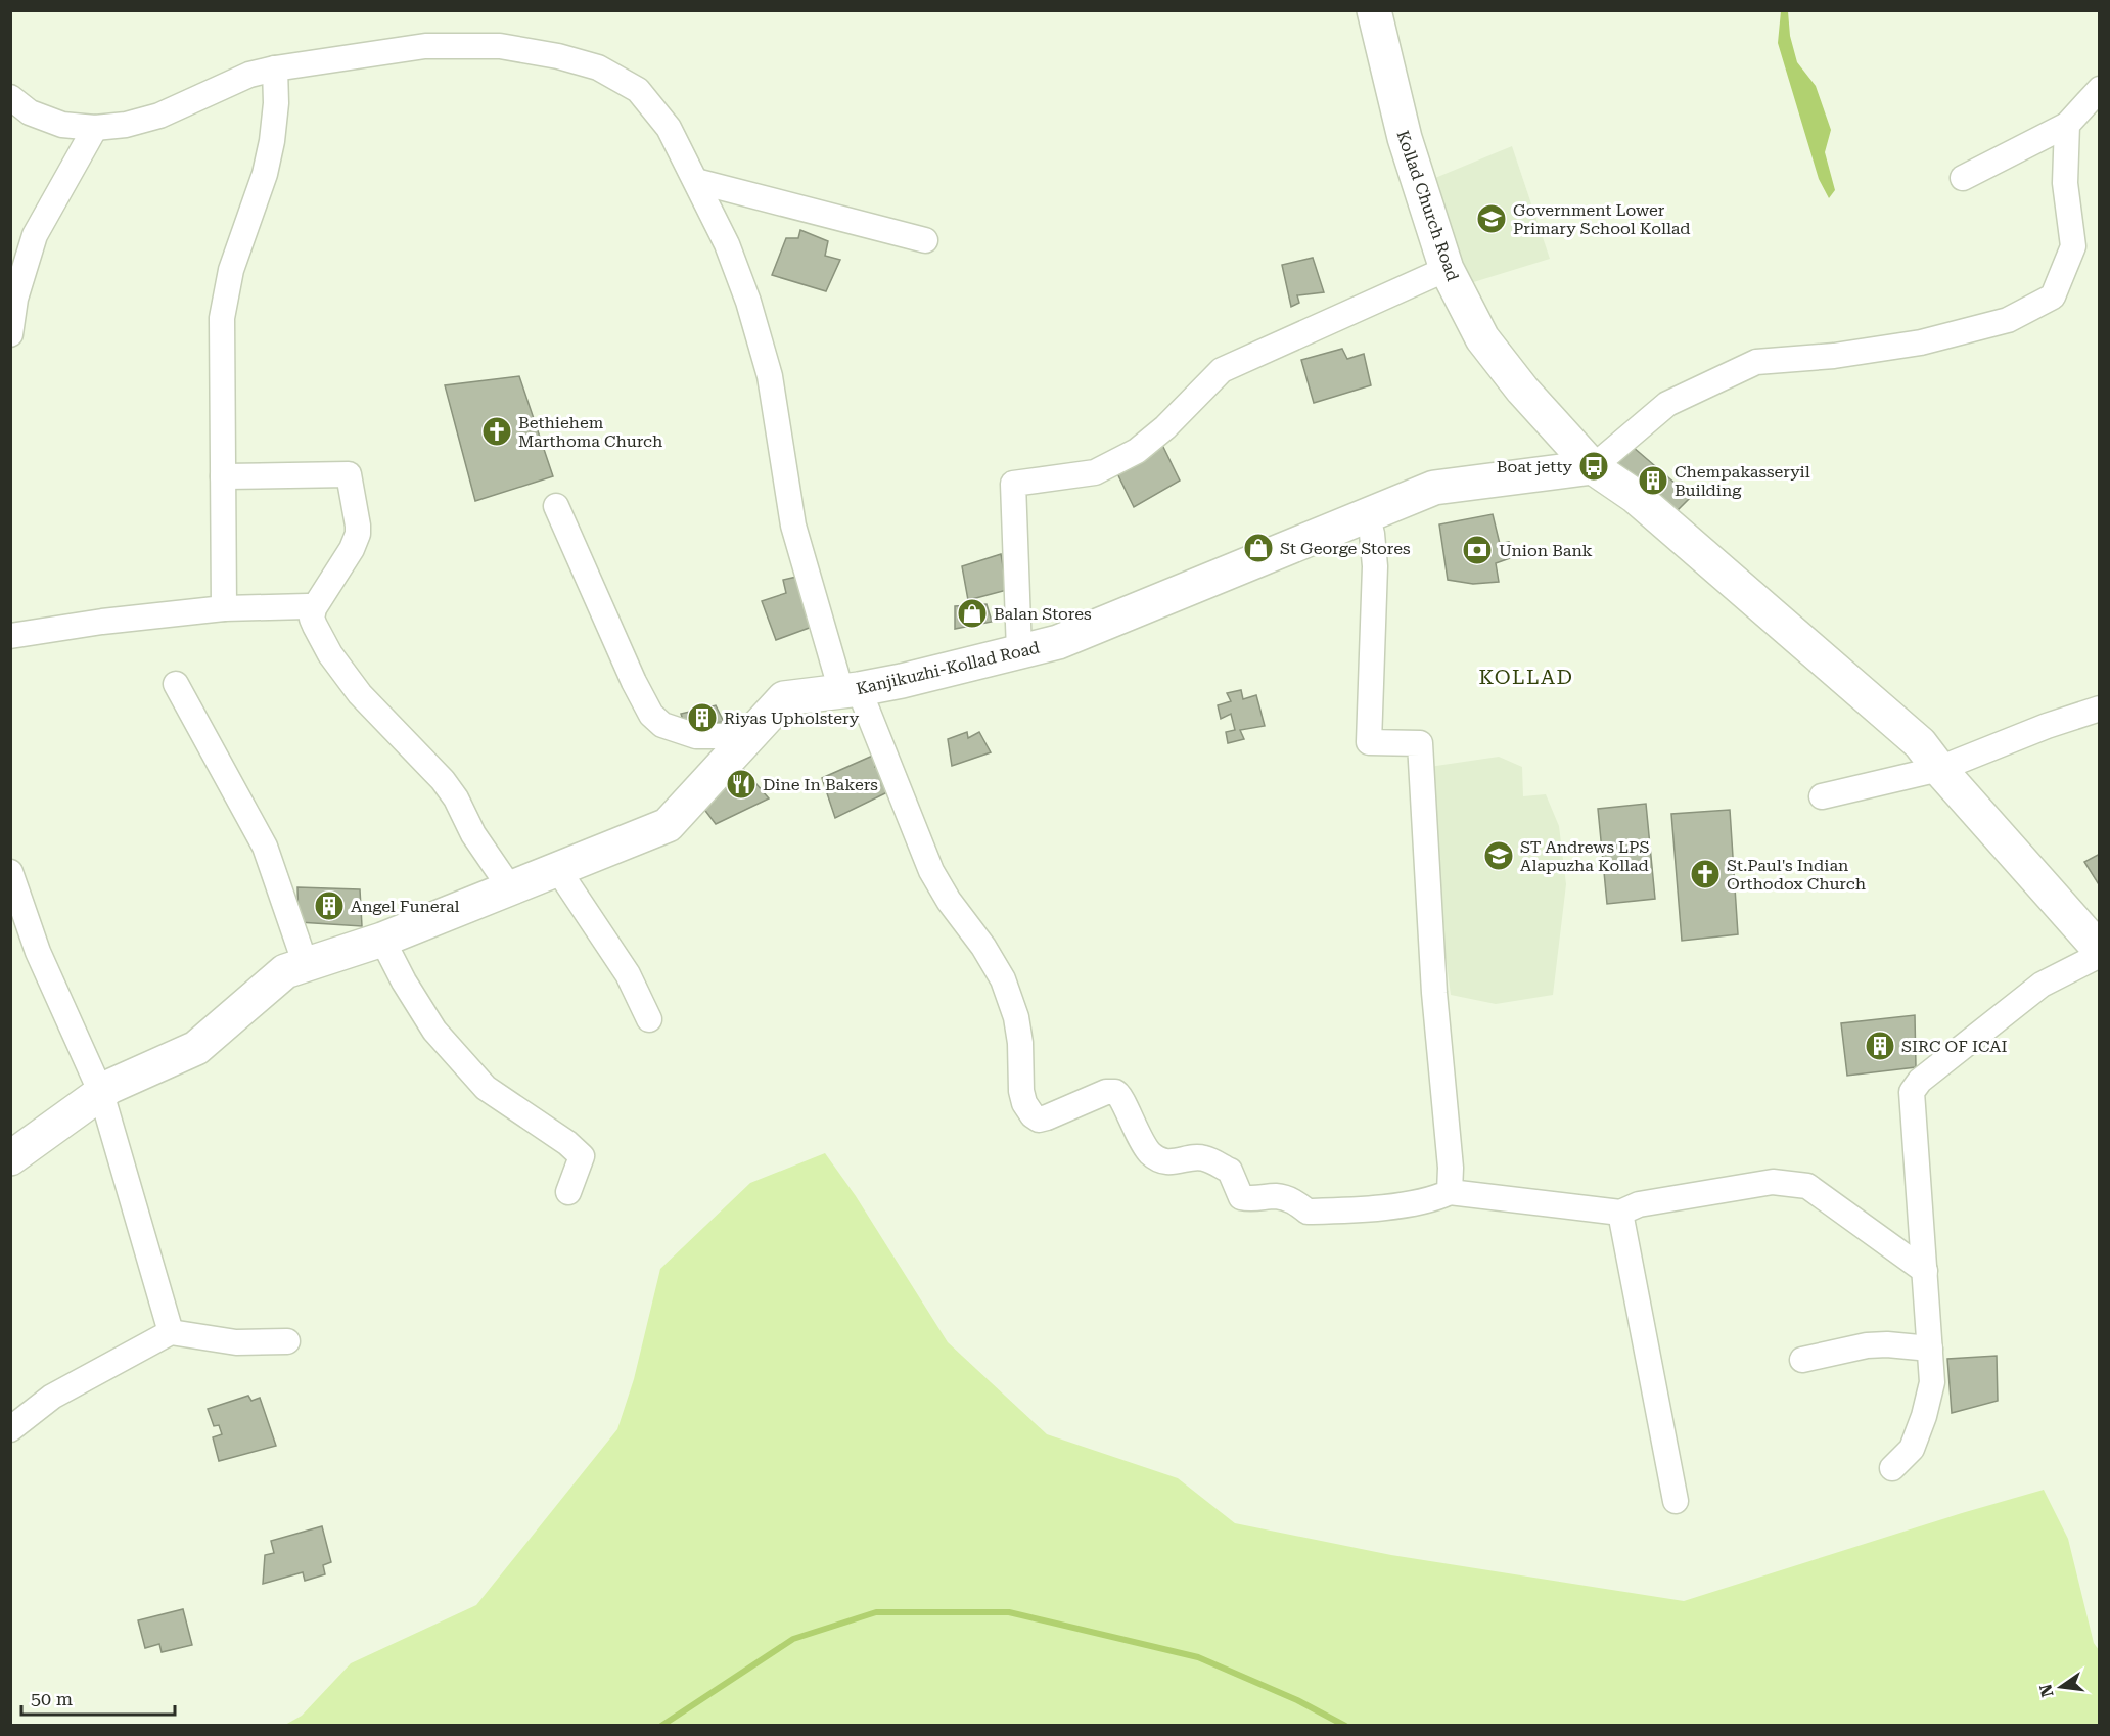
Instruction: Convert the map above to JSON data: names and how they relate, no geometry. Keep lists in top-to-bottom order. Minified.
{"streets":{"main road":["Kollad Church Road","Kanjikuzhi-Kollad Road"]},"crossings":[["Kollad Church Road","Kanjikuzhi-Kollad Road"]],"districts":["KOLLAD"],"places":{"school or university":["Government Lower Primary School Kollad","ST Andrews LPS Alapuzha Kollad"],"church":["Bethiehem Marthoma Church","St.Paul's Indian Orthodox Church"],"bus stop":["Boat jetty"],"building":["Chempakasseryil Building","Riyas Upholstery","Angel Funeral","SIRC OF ICAI"],"shop":["St George Stores","Balan Stores"],"bank":["Union Bank"],"restaurant":["Dine In Bakers"]},"scale_bar":"50 m","north":"left"}
